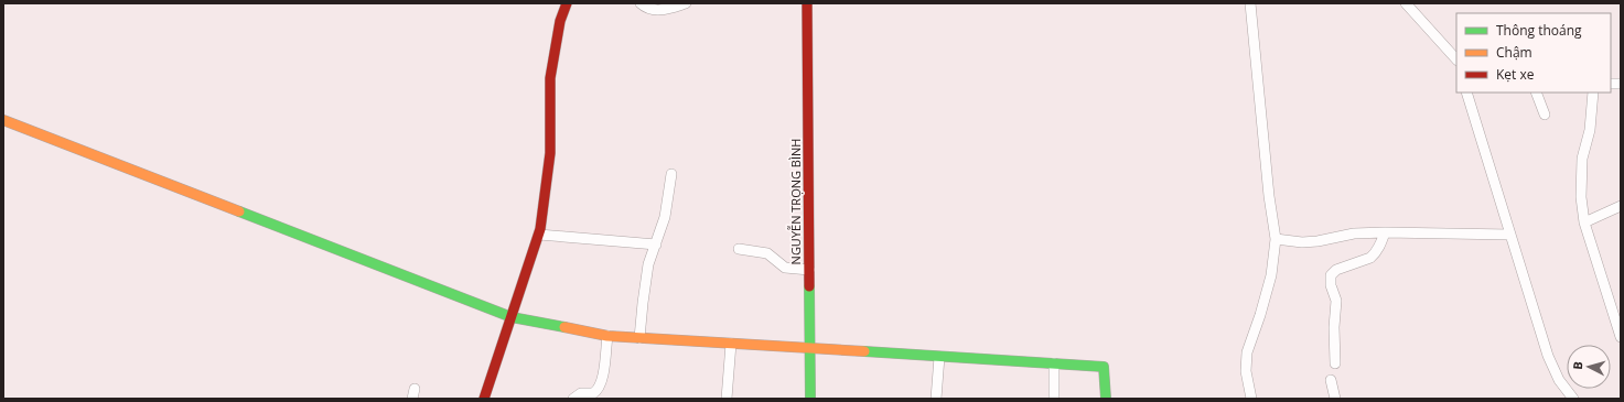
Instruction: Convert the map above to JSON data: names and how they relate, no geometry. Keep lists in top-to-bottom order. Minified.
{"streets":{"street":["NGUYỄN TRỌNG BÌNH"]},"legend":["Thông thoáng","Chậm","Kẹt xe"],"north":"left"}
